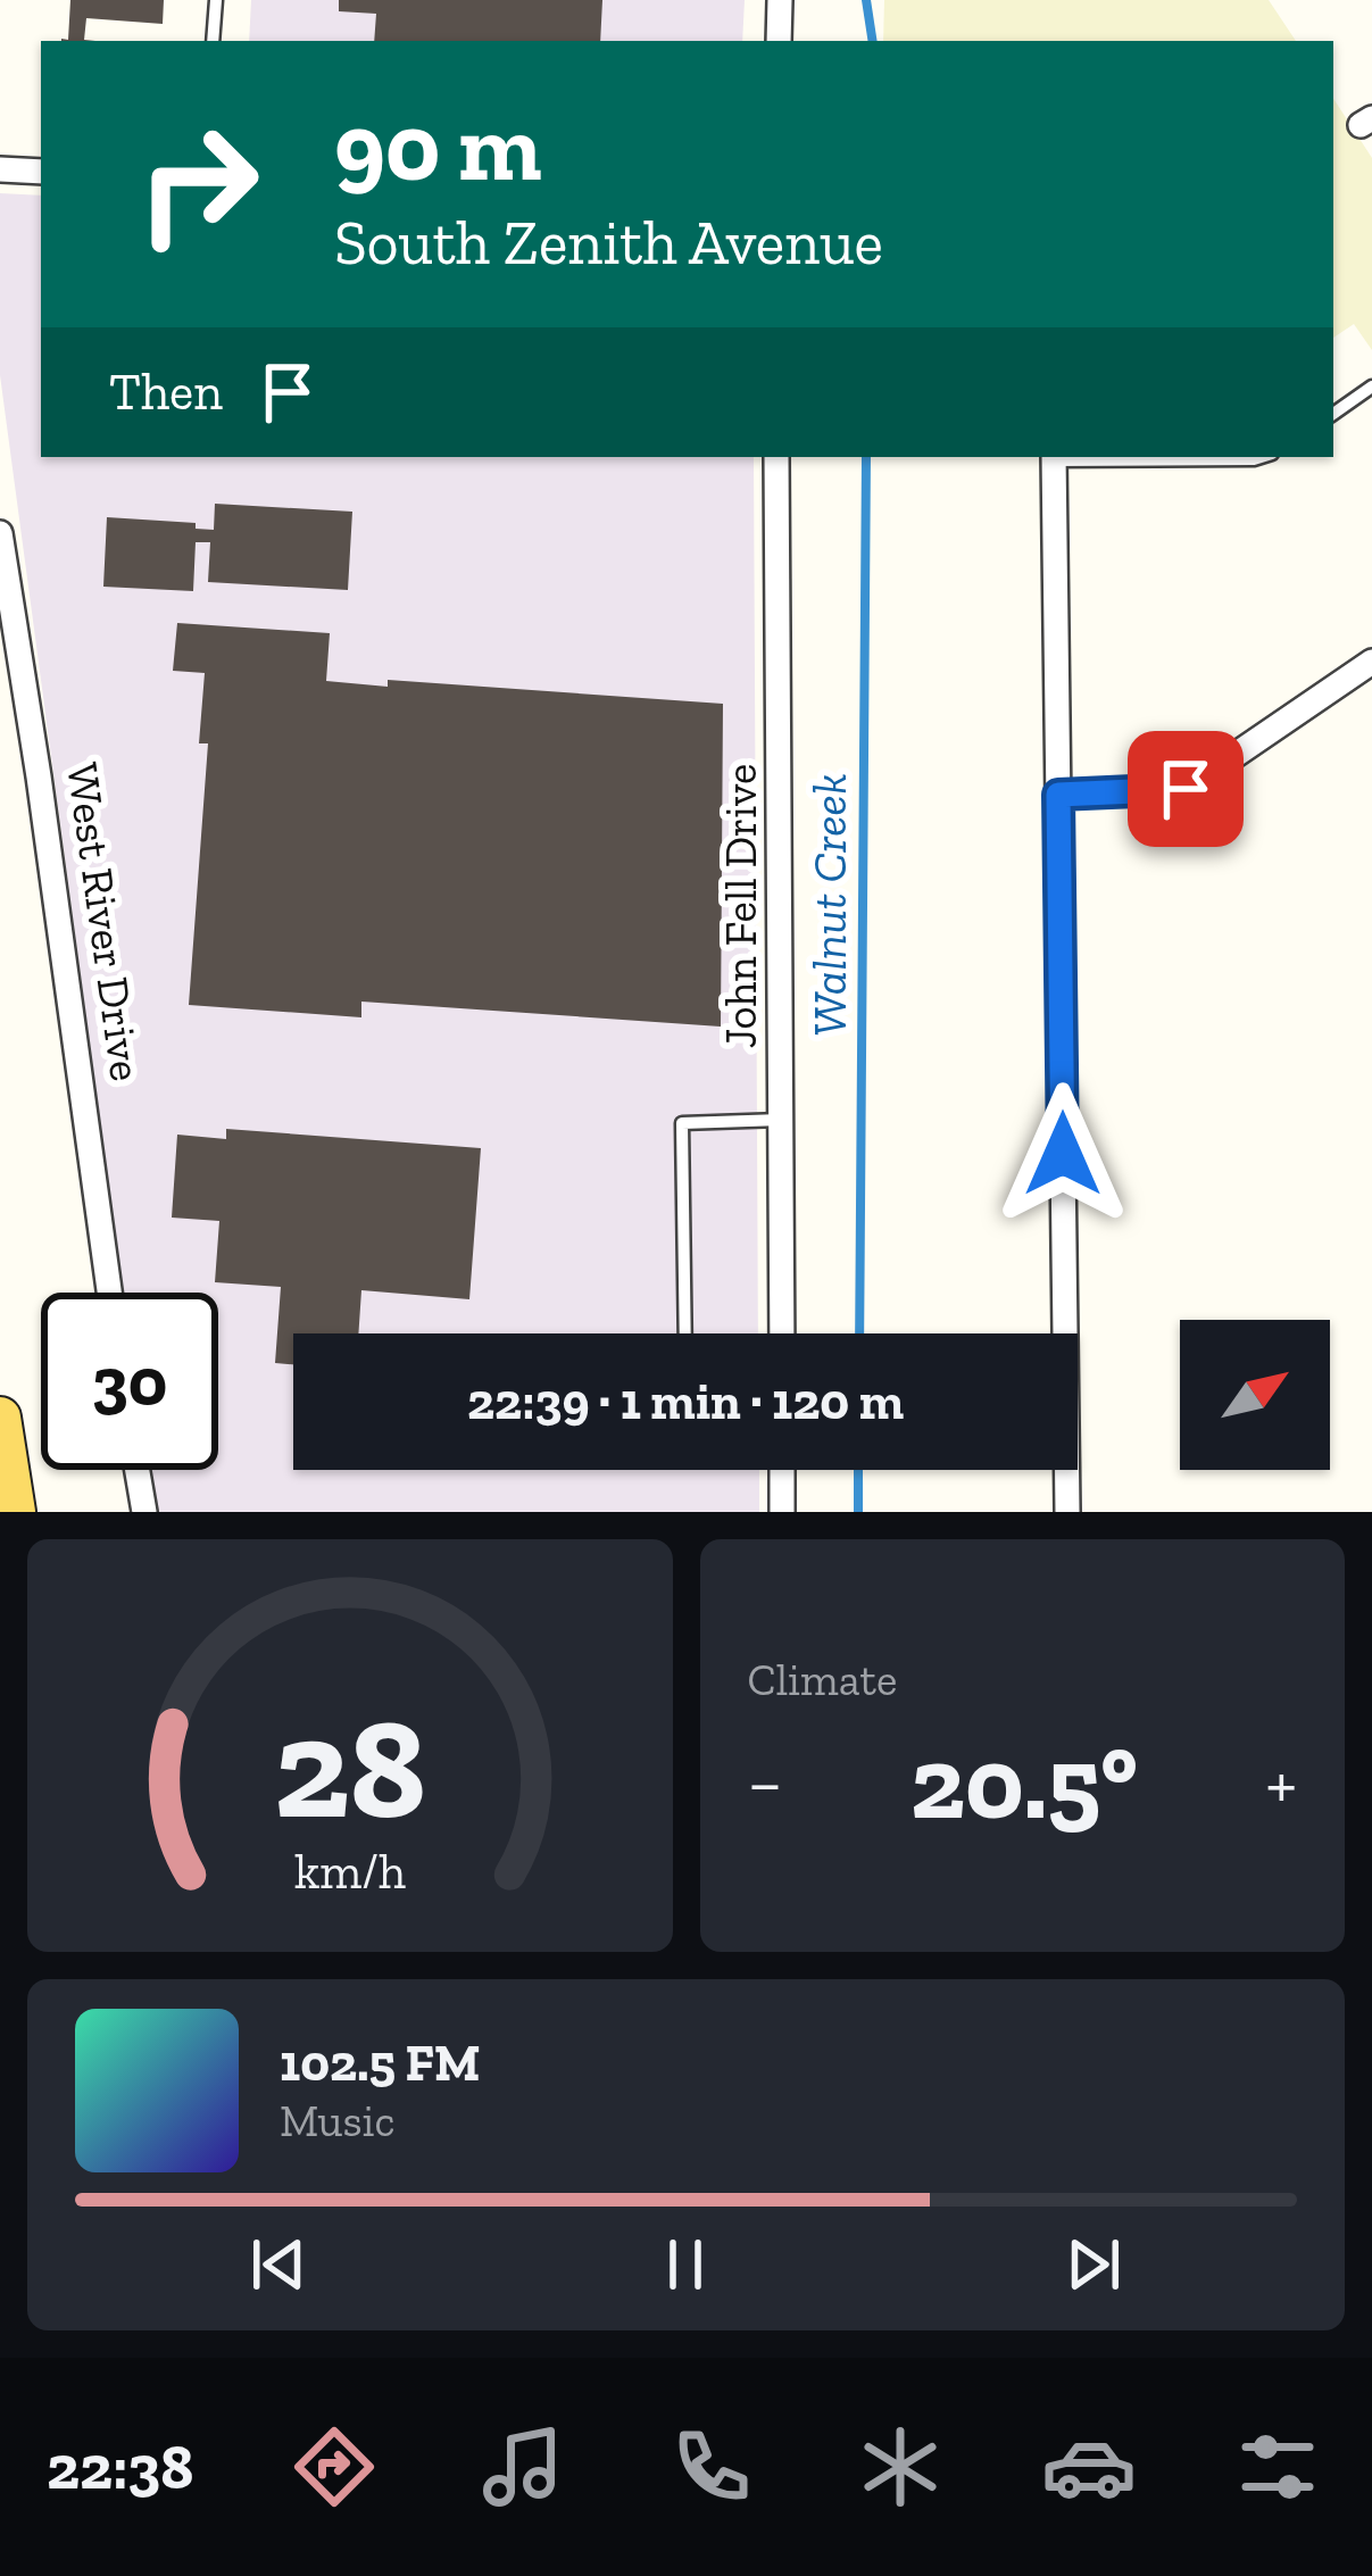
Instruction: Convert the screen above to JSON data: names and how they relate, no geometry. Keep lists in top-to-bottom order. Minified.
{"streets":{"street":["John Fell Drive","West River Drive"]},"water":["Walnut Creek"],"north":"top right","page":{"turn":["90 m","South Zenith Avenue"],"then":"Then","limit":"30","trip":"22:39 · 1 min · 120 m","tile":"Climate","heat":["−","20.5°","+"],"song":["102.5 FM","Music"],"tabs":"22:38","gauge":["28","km/h"]}}
